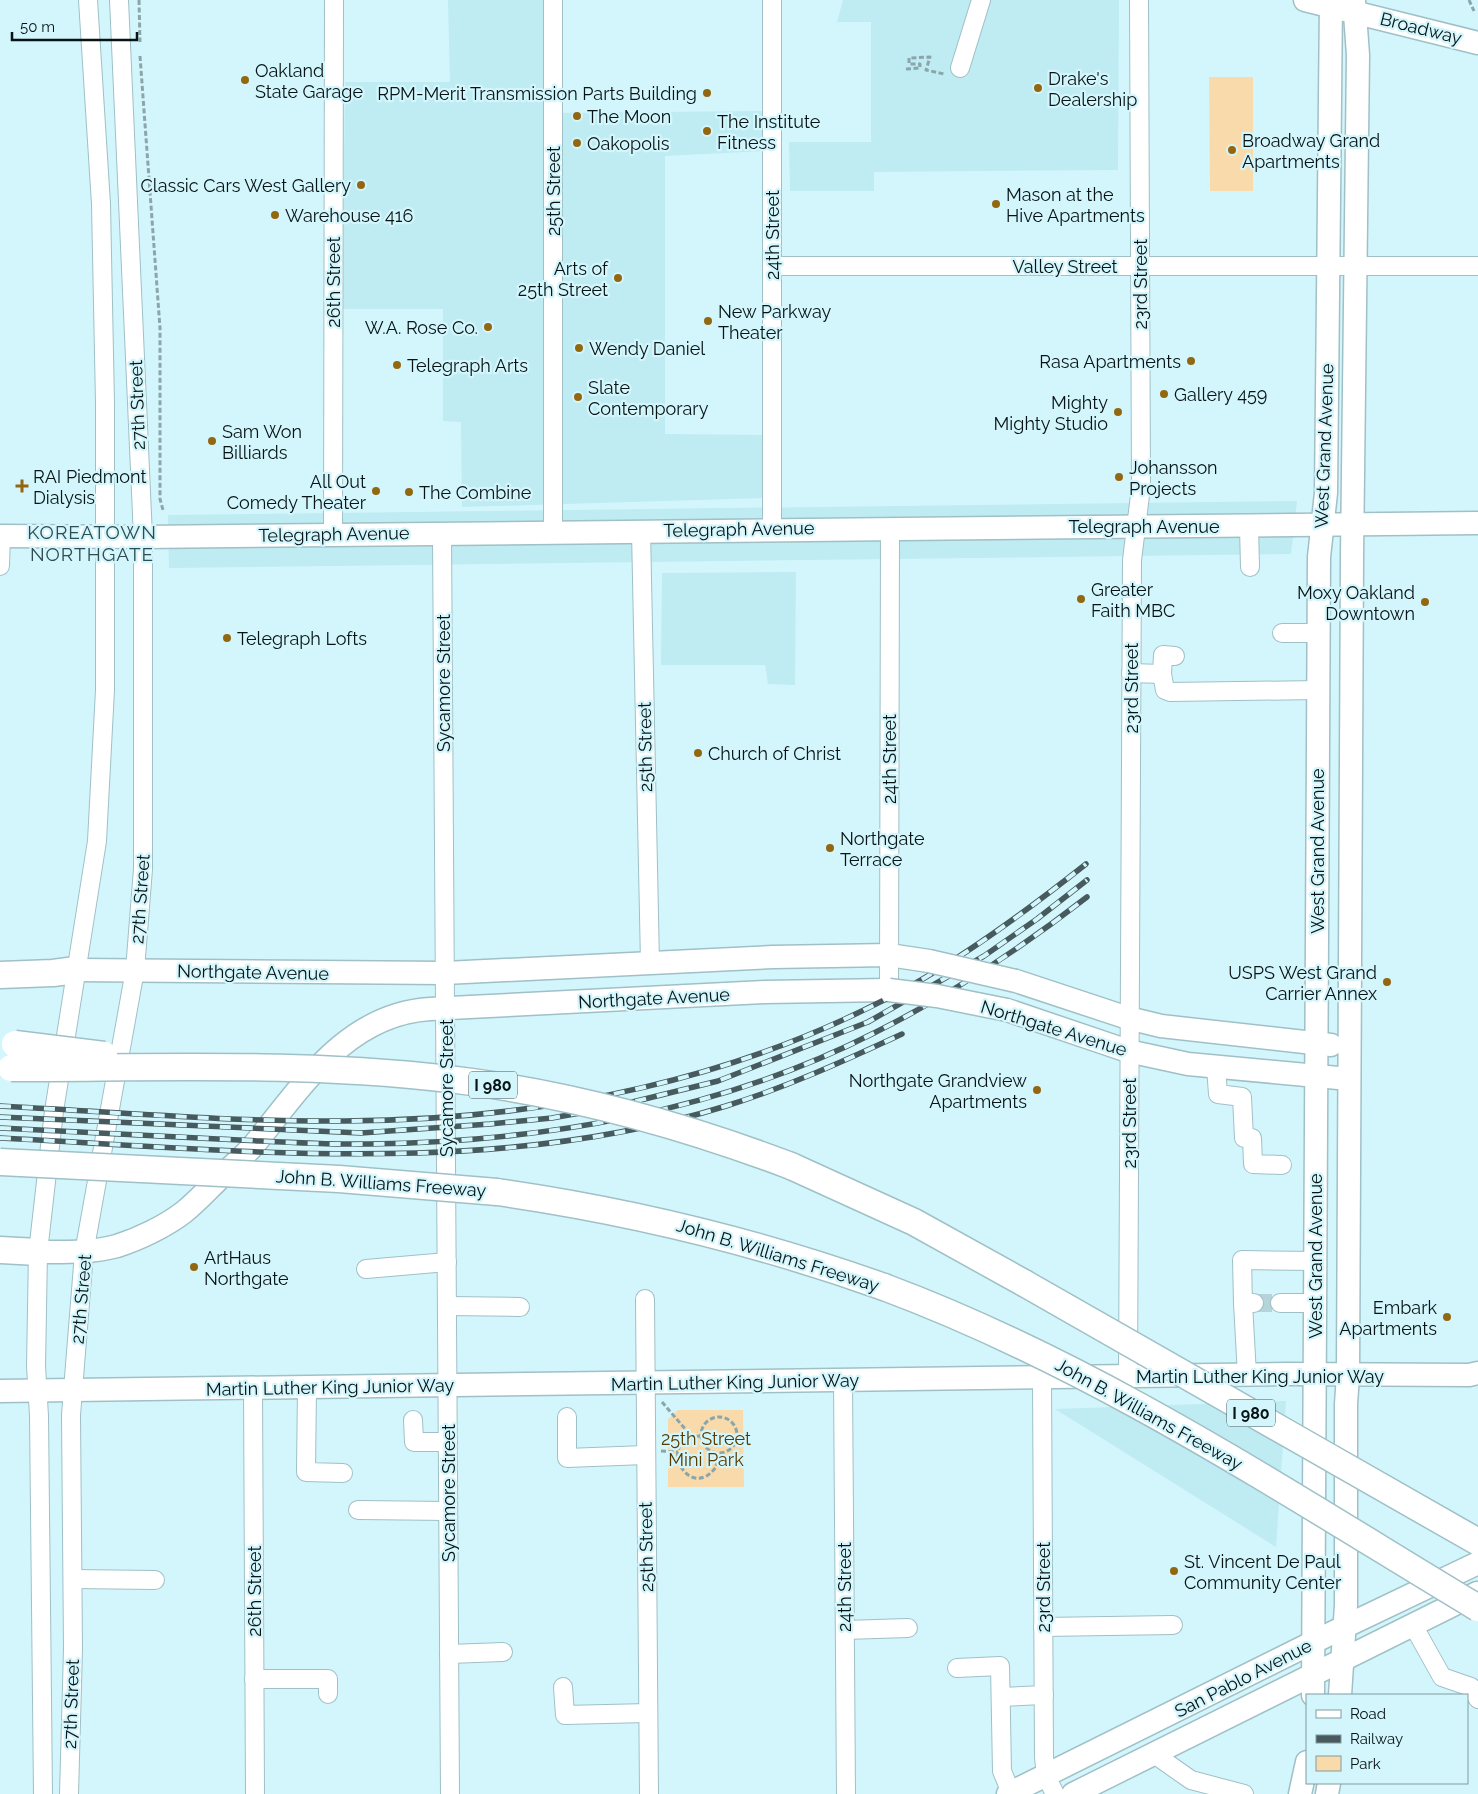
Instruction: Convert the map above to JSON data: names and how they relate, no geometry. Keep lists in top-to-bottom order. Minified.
{"streets":{"highway":["I 980","John B. Williams Freeway"],"main road":["Broadway","West Grand Avenue","Telegraph Avenue","Northgate Avenue","Martin Luther King Junior Way","San Pablo Avenue"],"street":["25th Street","24th Street","Valley Street","26th Street","23rd Street","27th Street","Sycamore Street"]},"crossings":[["Broadway","West Grand Avenue"],["25th Street","Telegraph Avenue"],["25th Street","Northgate Avenue"],["25th Street","Martin Luther King Junior Way"],["24th Street","Valley Street"],["24th Street","Telegraph Avenue"],["24th Street","Northgate Avenue"],["24th Street","Martin Luther King Junior Way"],["Valley Street","23rd Street"],["Valley Street","West Grand Avenue"],["26th Street","Telegraph Avenue"],["26th Street","Martin Luther King Junior Way"],["23rd Street","Telegraph Avenue"],["23rd Street","Northgate Avenue"],["23rd Street","Martin Luther King Junior Way"],["23rd Street","San Pablo Avenue"],["27th Street","Telegraph Avenue"],["27th Street","Northgate Avenue"],["27th Street","Martin Luther King Junior Way"],["West Grand Avenue","Telegraph Avenue"],["West Grand Avenue","Northgate Avenue"],["West Grand Avenue","Martin Luther King Junior Way"],["West Grand Avenue","San Pablo Avenue"],["Telegraph Avenue","Sycamore Street"],["Sycamore Street","Northgate Avenue"],["Sycamore Street","Martin Luther King Junior Way"]],"districts":["KOREATOWN NORTHGATE"],"parks":["25th Street Mini Park"],"places":{"other":["Oakland State Garage","Drake's Dealership","RPM-Merit Transmission Parts Building","The Moon","The Institute Fitness","Oakopolis","Broadway Grand Apartments","Classic Cars West Gallery","Mason at the Hive Apartments","Warehouse 416","Arts of 25th Street","New Parkway Theater","W.A. Rose Co.","Wendy Daniel","Rasa Apartments","Telegraph Arts","Gallery 459","Slate Contemporary","Mighty Mighty Studio","Sam Won Billiards","Johansson Projects","All Out Comedy Theater","The Combine","Greater Faith MBC","Moxy Oakland Downtown","Telegraph Lofts","Church of Christ","Northgate Terrace","USPS West Grand Carrier Annex","Northgate Grandview Apartments","ArtHaus Northgate","Embark Apartments","St. Vincent De Paul Community Center"],"health":["RAI Piedmont Dialysis"]},"legend":["Road","Railway","Park"],"scale_bar":"50 m"}
